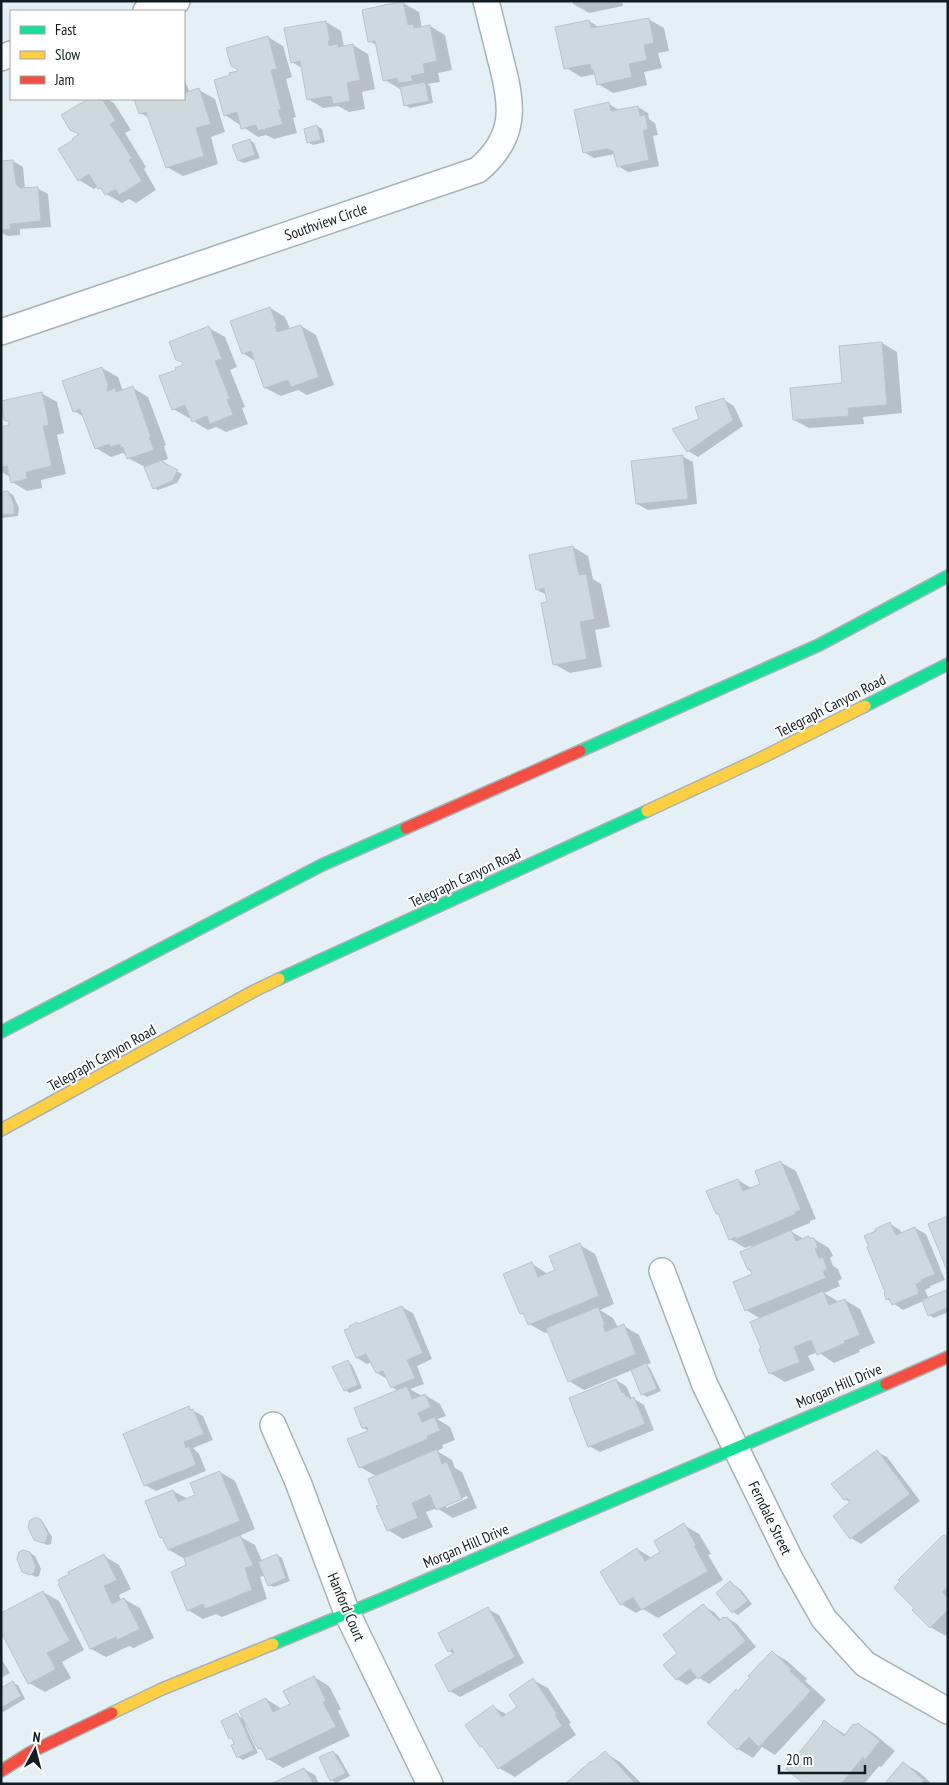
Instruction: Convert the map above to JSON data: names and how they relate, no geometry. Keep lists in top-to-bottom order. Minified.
{"streets":{"main road":["Telegraph Canyon Road","Morgan Hill Drive"],"street":["Southview Circle","Ferndale Street","Hanford Court"]},"crossings":[["Morgan Hill Drive","Ferndale Street"],["Morgan Hill Drive","Hanford Court"]],"legend":["Fast","Slow","Jam"],"scale_bar":"20 m","north":"top"}
